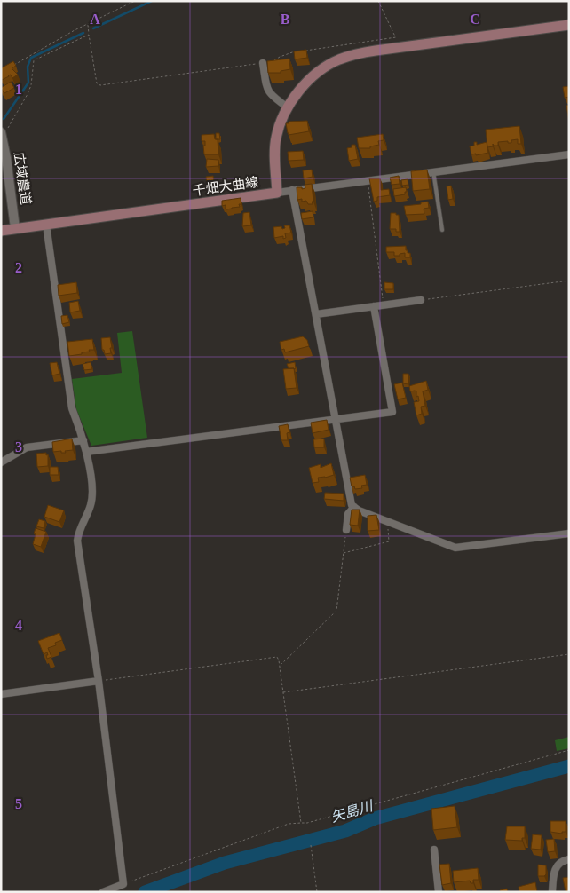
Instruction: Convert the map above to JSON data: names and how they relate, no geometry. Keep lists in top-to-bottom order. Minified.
{"streets":{"main road":["千畑大曲線"],"street":["広域農道"]},"crossings":[["広域農道","千畑大曲線"]],"water":["矢島川"],"grid":{"columns":["A","B","C"],"rows":["1","2","3","4","5"]}}
